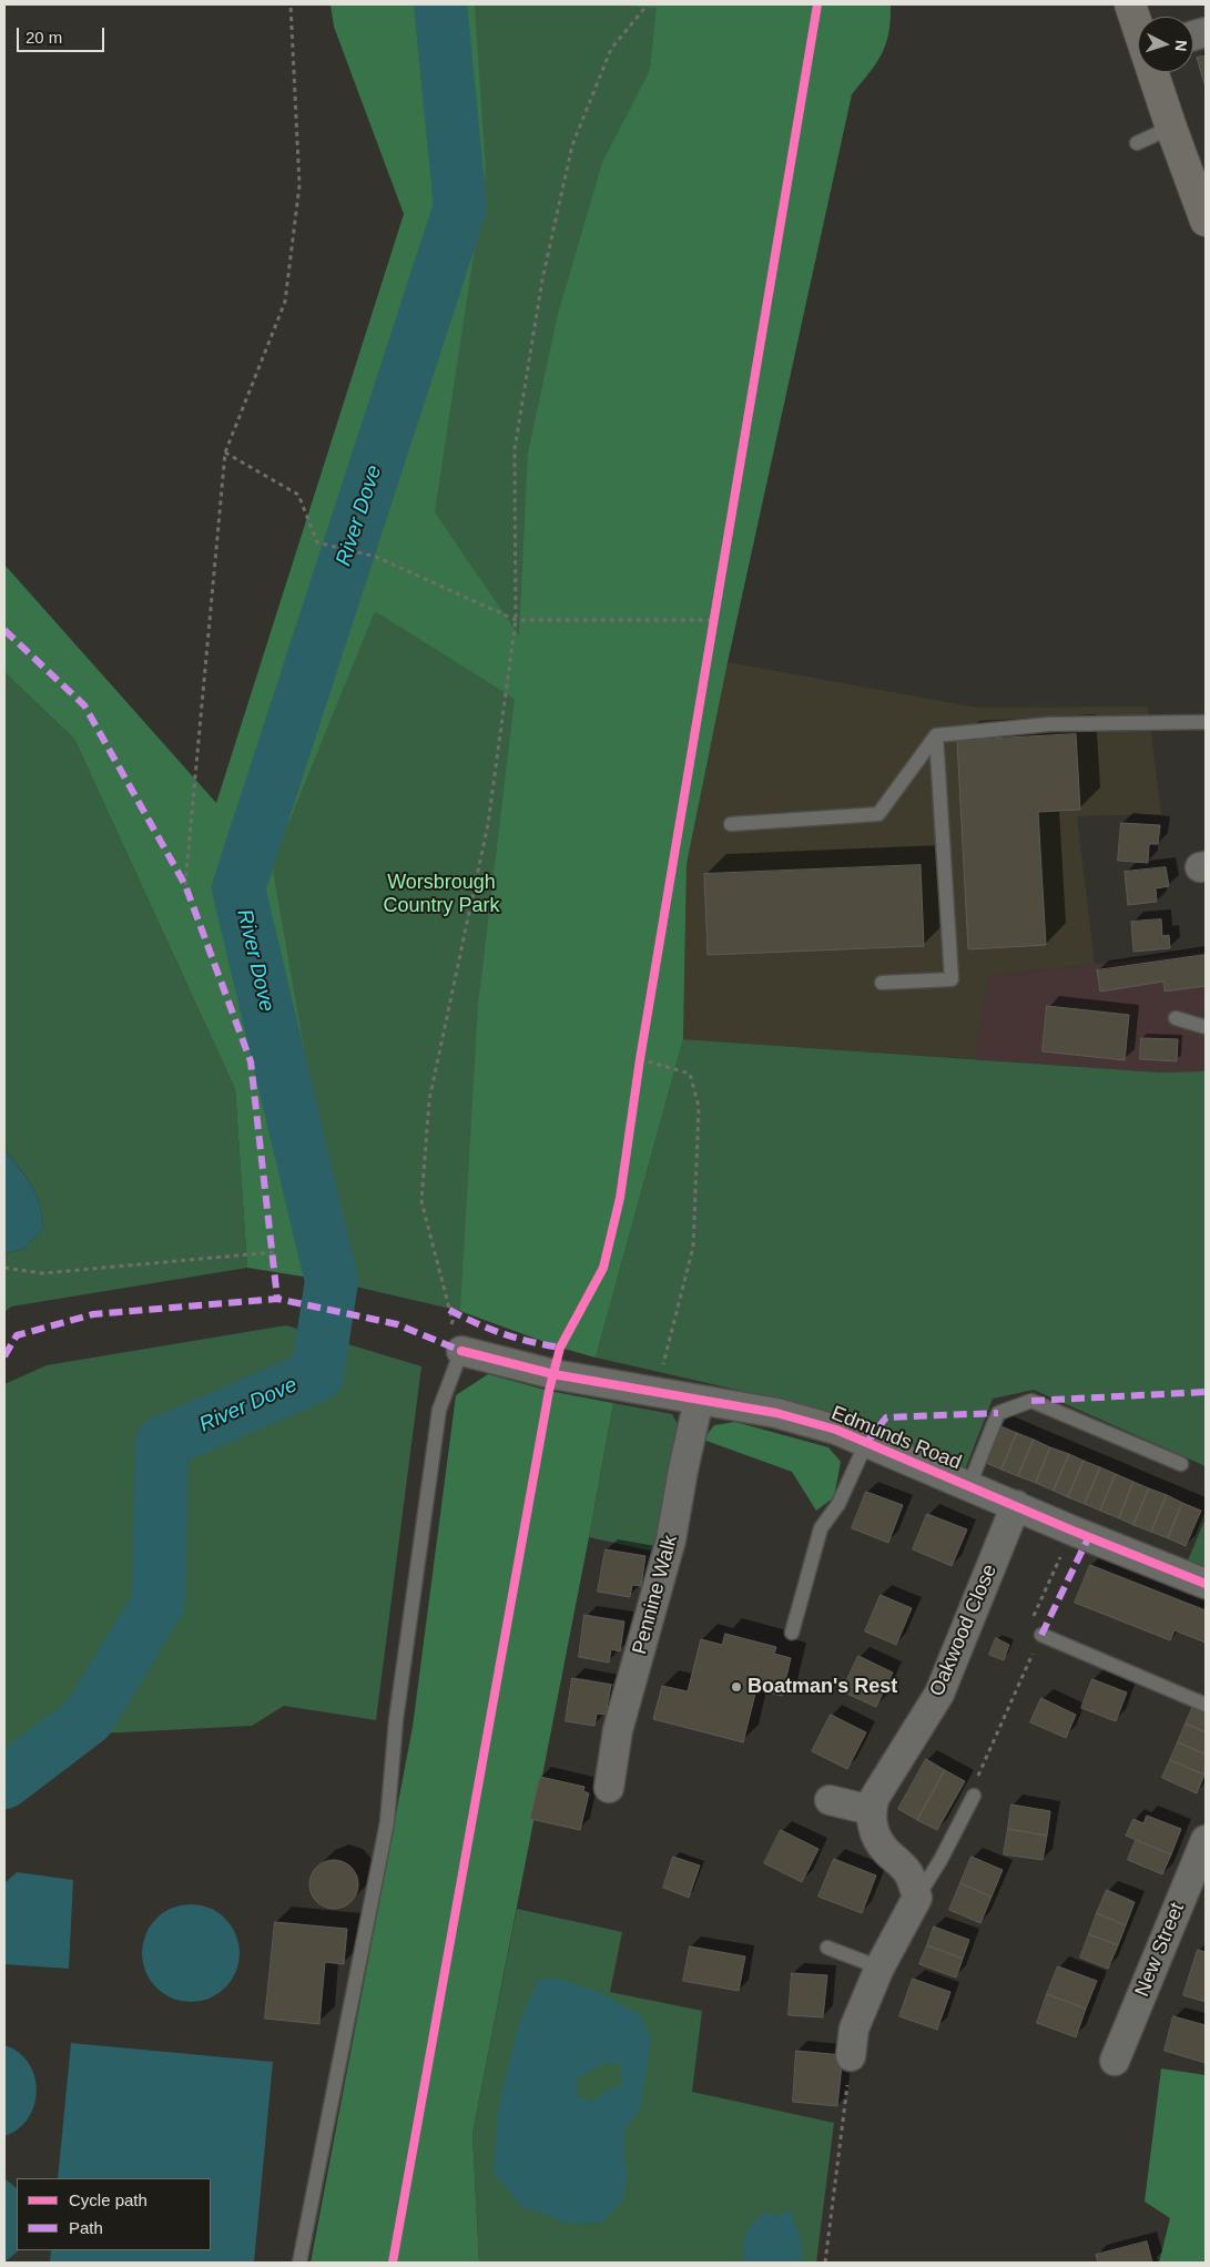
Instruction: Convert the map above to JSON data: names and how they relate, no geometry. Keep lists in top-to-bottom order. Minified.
{"streets":{"street":["Edmunds Road","Pennine Walk","Oakwood Close","New Street"]},"crossings":[["Edmunds Road","Pennine Walk"],["Edmunds Road","Oakwood Close"]],"water":["River Dove"],"parks":["Worsbrough Country Park"],"places":["Boatman's Rest"],"legend":["Cycle path","Path"],"scale_bar":"20 m","north":"right"}
